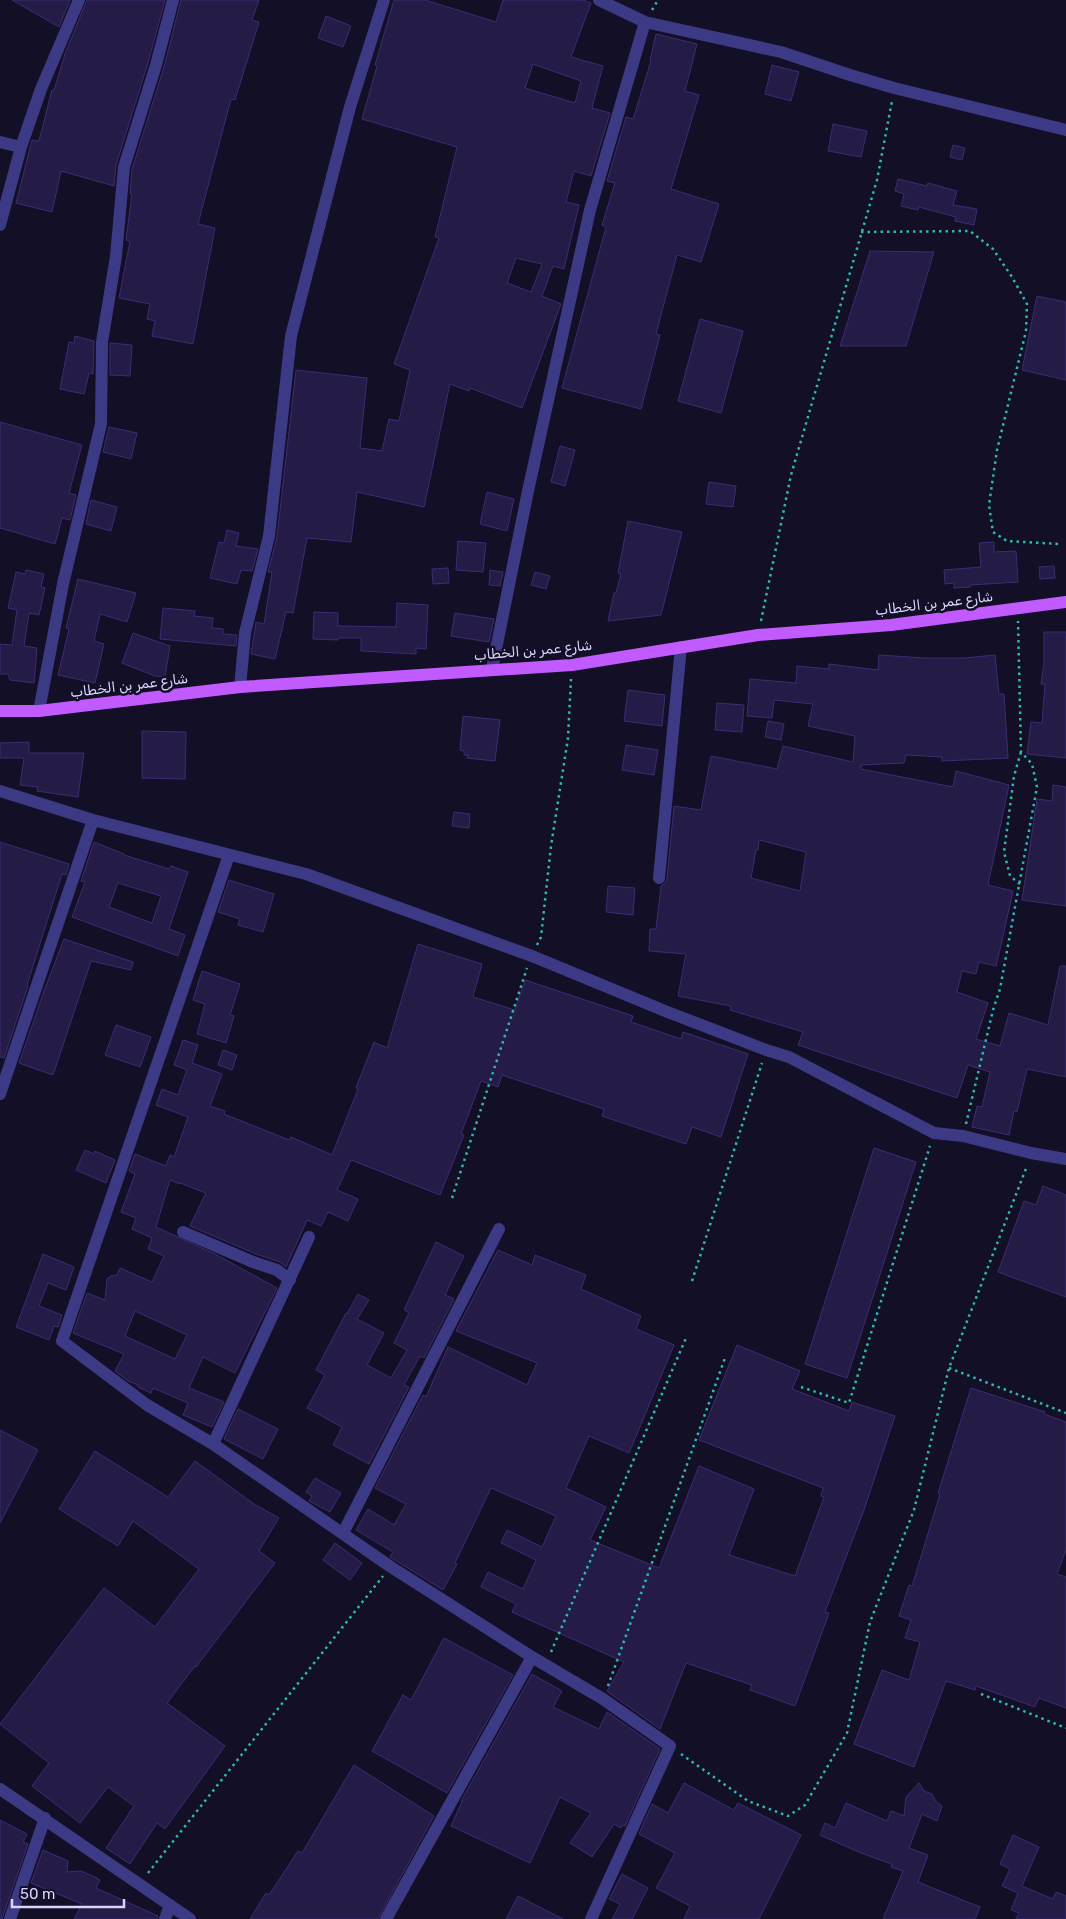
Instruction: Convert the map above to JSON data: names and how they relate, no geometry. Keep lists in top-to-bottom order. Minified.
{"streets":{"main road":["شارع عمر بن الخطاب"]},"scale_bar":"50 m"}
